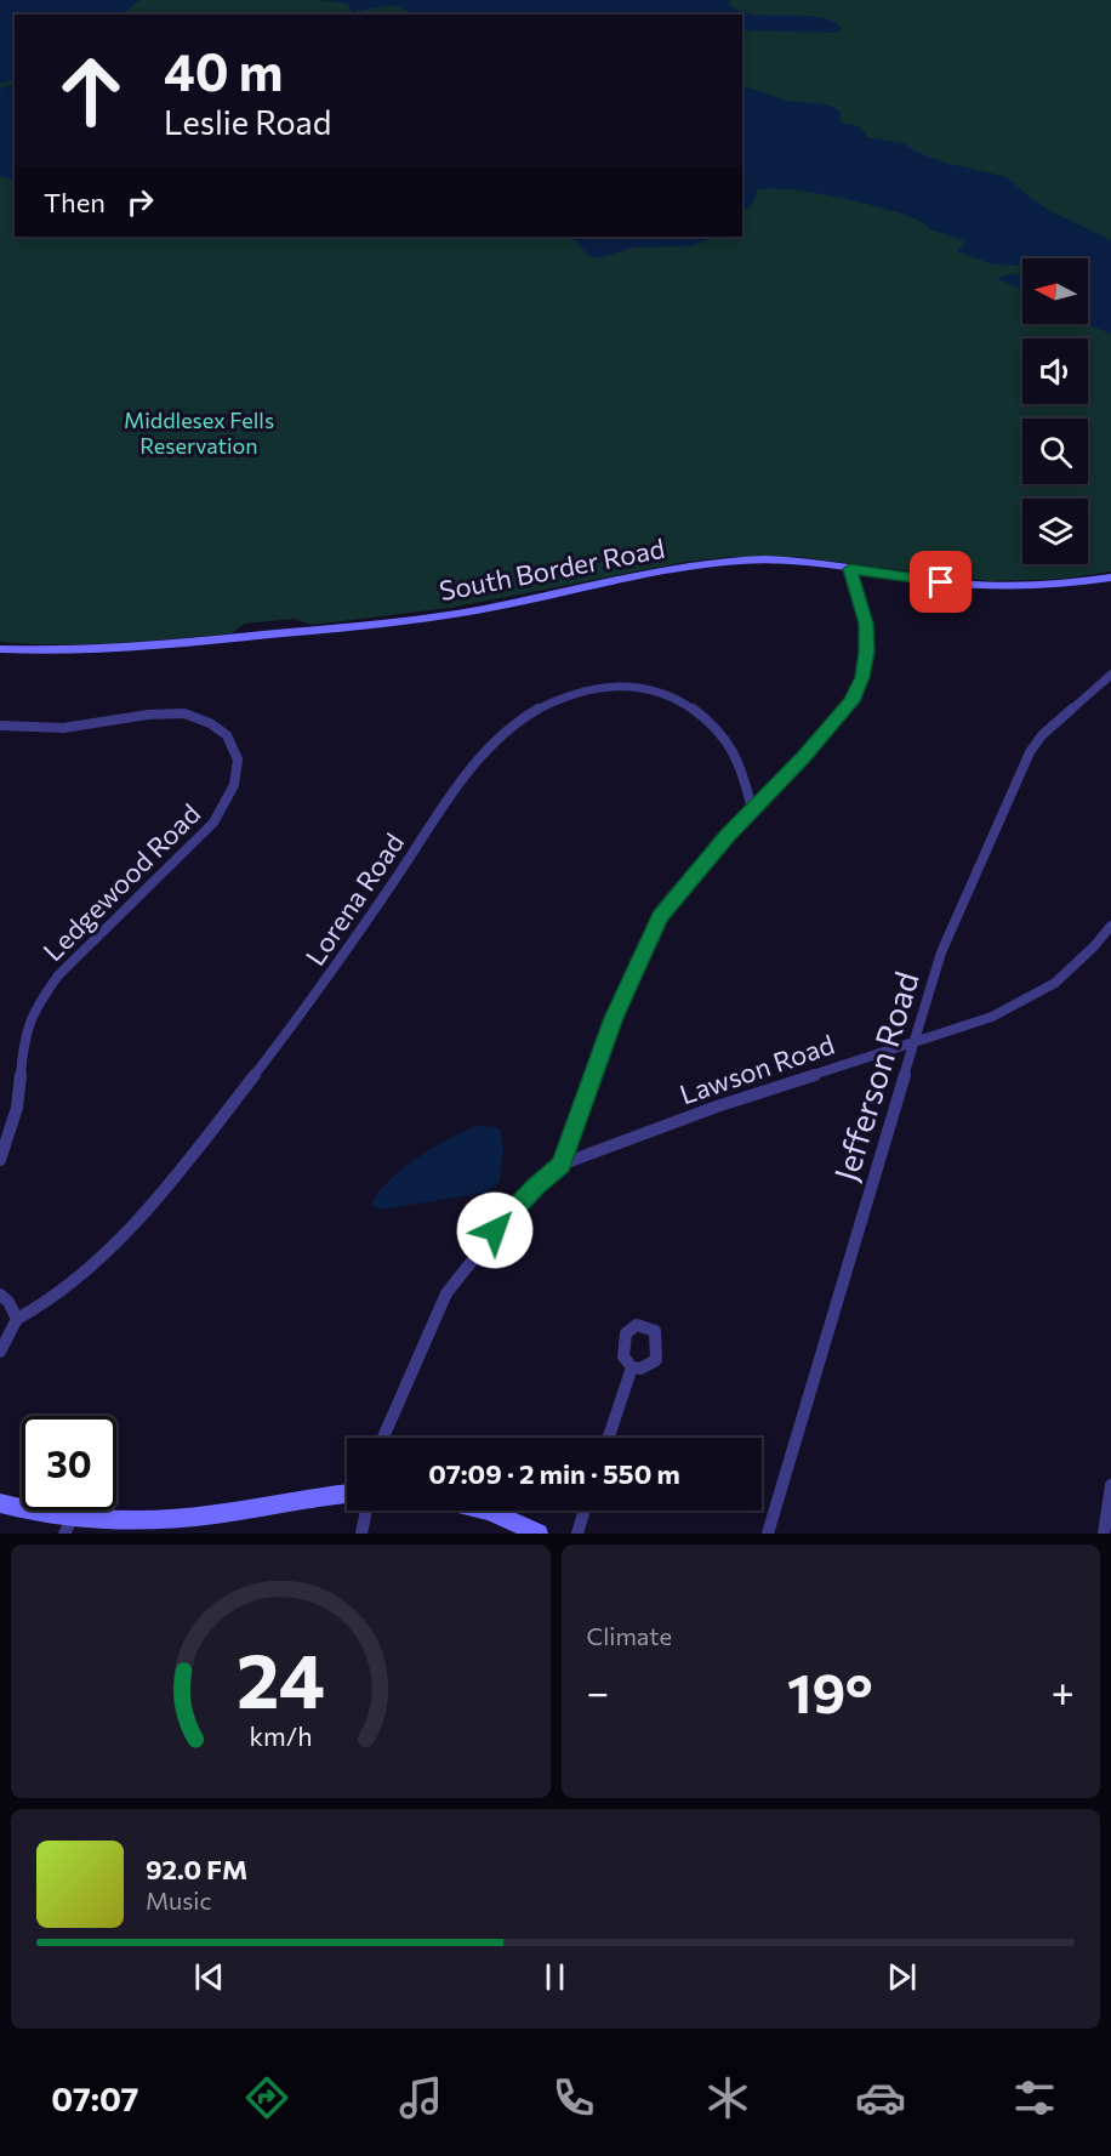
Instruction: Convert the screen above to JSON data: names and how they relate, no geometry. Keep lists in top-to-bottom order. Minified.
{"streets":{"main road":["South Border Road"],"street":["Ledgewood Road","Lorena Road","Lawson Road","Jefferson Road"]},"crossings":[["Lawson Road","Jefferson Road"]],"parks":["Middlesex Fells Reservation"],"north":"left","page":{"turn":["40 m","Leslie Road"],"then":"Then","limit":"30","trip":"07:09 · 2 min · 550 m","tile":"Climate","heat":["−","19°","+"],"song":["92.0 FM","Music"],"tabs":"07:07","gauge":["24","km/h"]}}
